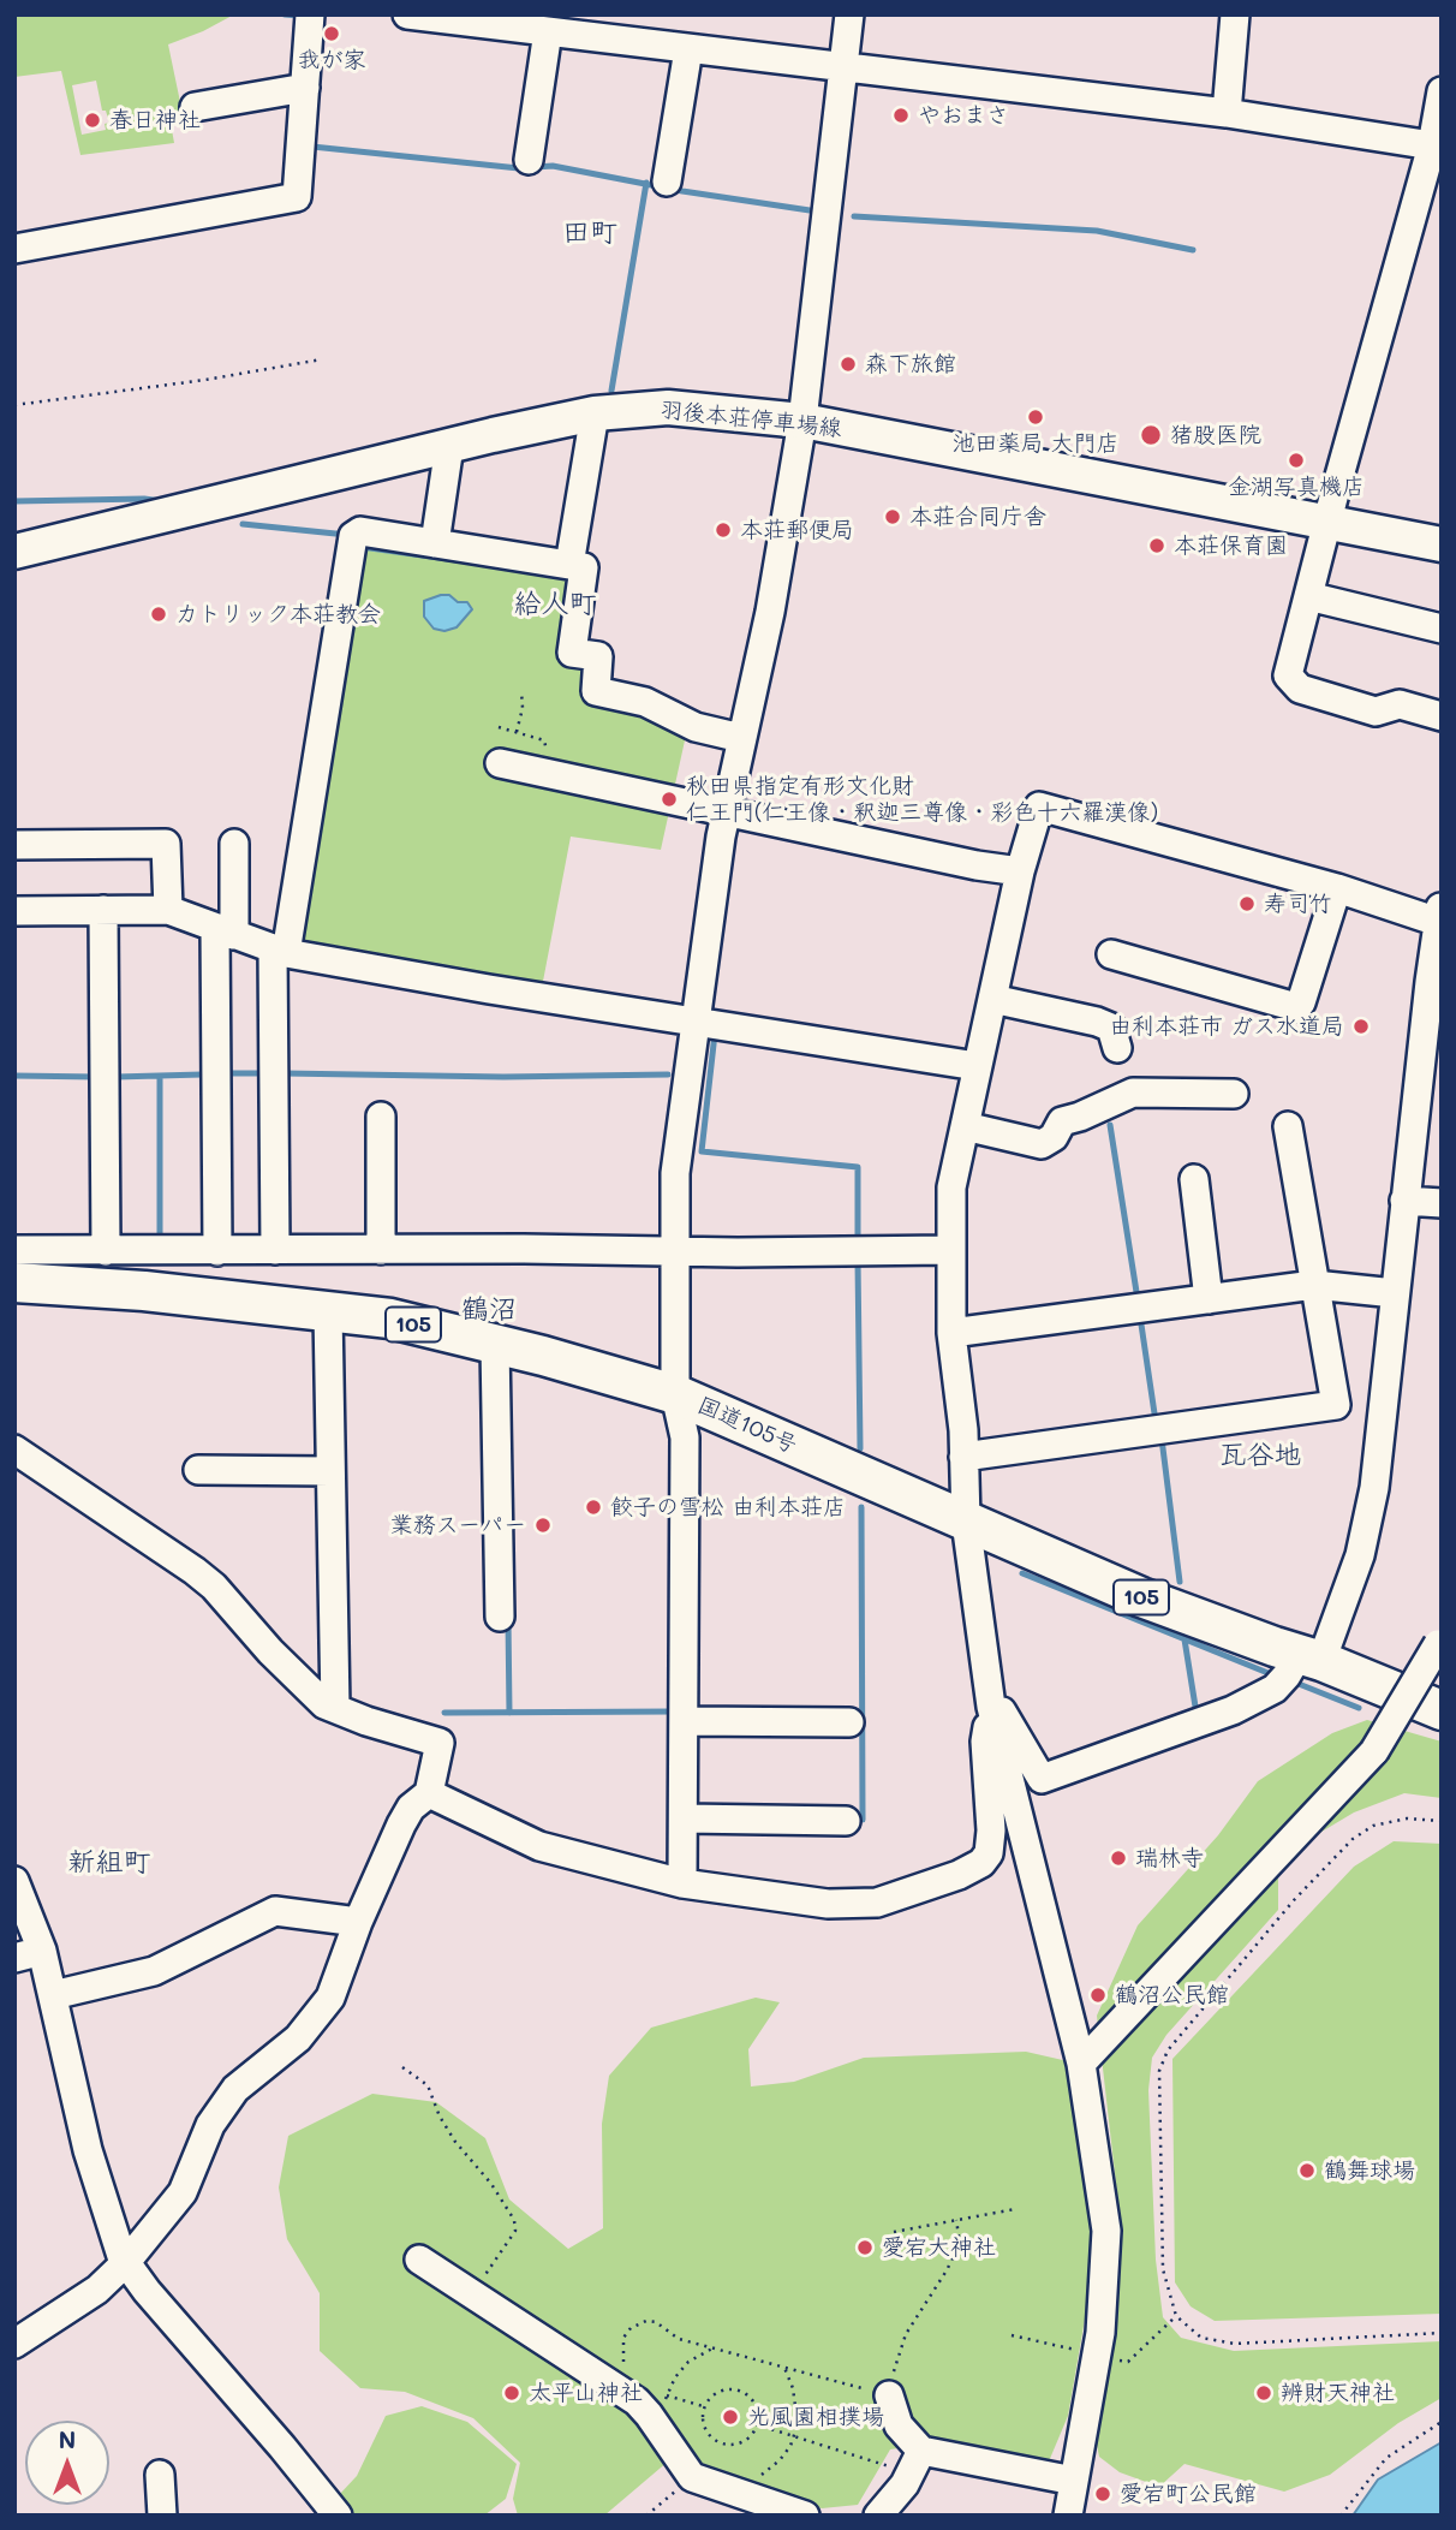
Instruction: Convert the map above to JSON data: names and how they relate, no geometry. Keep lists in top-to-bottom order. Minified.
{"streets":{"highway":["105","国道105号"],"main road":["羽後本荘停車場線"]},"districts":["田町","給人町","鶴沼","瓦谷地","新組町"],"places":["我が家","やおまさ","春日神社","森下旅館","池田薬局 大門店","猪股医院","金湖写真機店","本荘合同庁舎","本荘郵便局","本荘保育園","カトリック本荘教会","秋田県指定有形文化財 仁王門(仁王像・釈迦三尊像・彩色十六羅漢像)","寿司竹","由利本荘市 ガス水道局","餃子の雪松 由利本荘店","業務スーパー","瑞林寺","鶴沼公民館","鶴舞球場","愛宕大神社","太平山神社","辨財天神社","光風園相撲場","愛宕町公民館"],"north":"top"}
